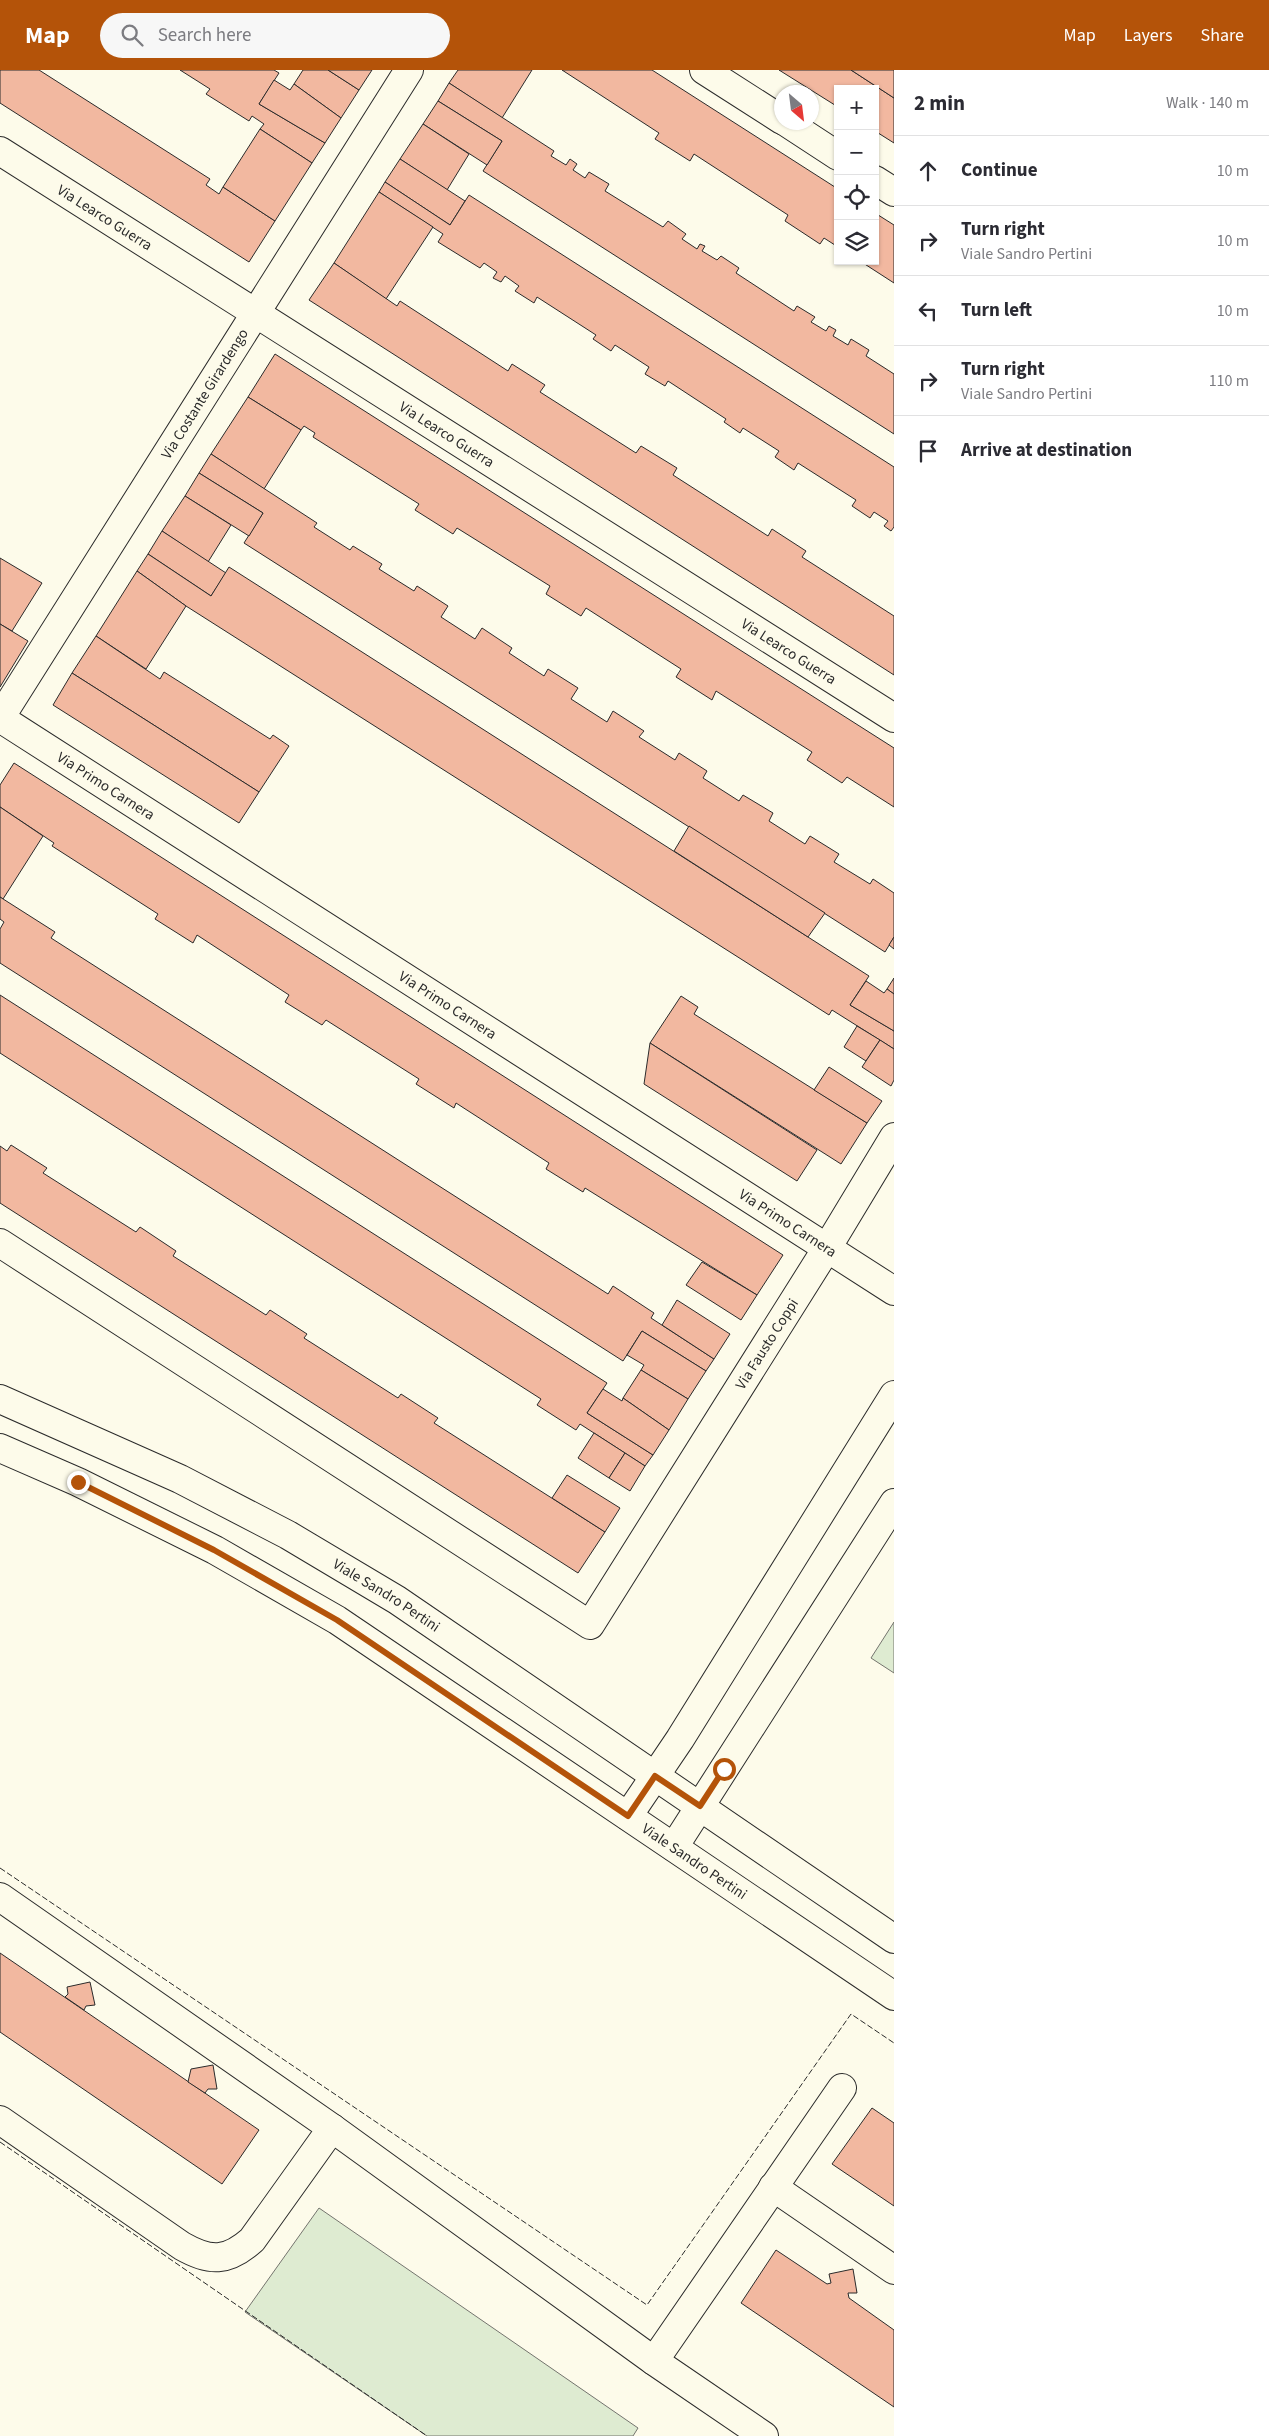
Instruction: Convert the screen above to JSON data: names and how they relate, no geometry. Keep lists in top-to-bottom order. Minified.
{"streets":{"street":["Via Learco Guerra","Via Costante Girardengo","Via Primo Carnera","Via Fausto Coppi","Viale Sandro Pertini"]},"crossings":[["Via Learco Guerra","Via Costante Girardengo"],["Via Costante Girardengo","Via Primo Carnera"],["Via Primo Carnera","Via Fausto Coppi"]],"north":"bottom right","page":{"header":"Map","search":"Search here","nav":["Map","Layers","Share"],"heading":["2 min","Walk · 140 m"],"map_buttons":["+","−"],"list":[["Continue","10 m"],["Turn right","Viale Sandro Pertini","10 m"],["Turn left","10 m"],["Turn right","Viale Sandro Pertini","110 m"],"Arrive at destination"]}}
